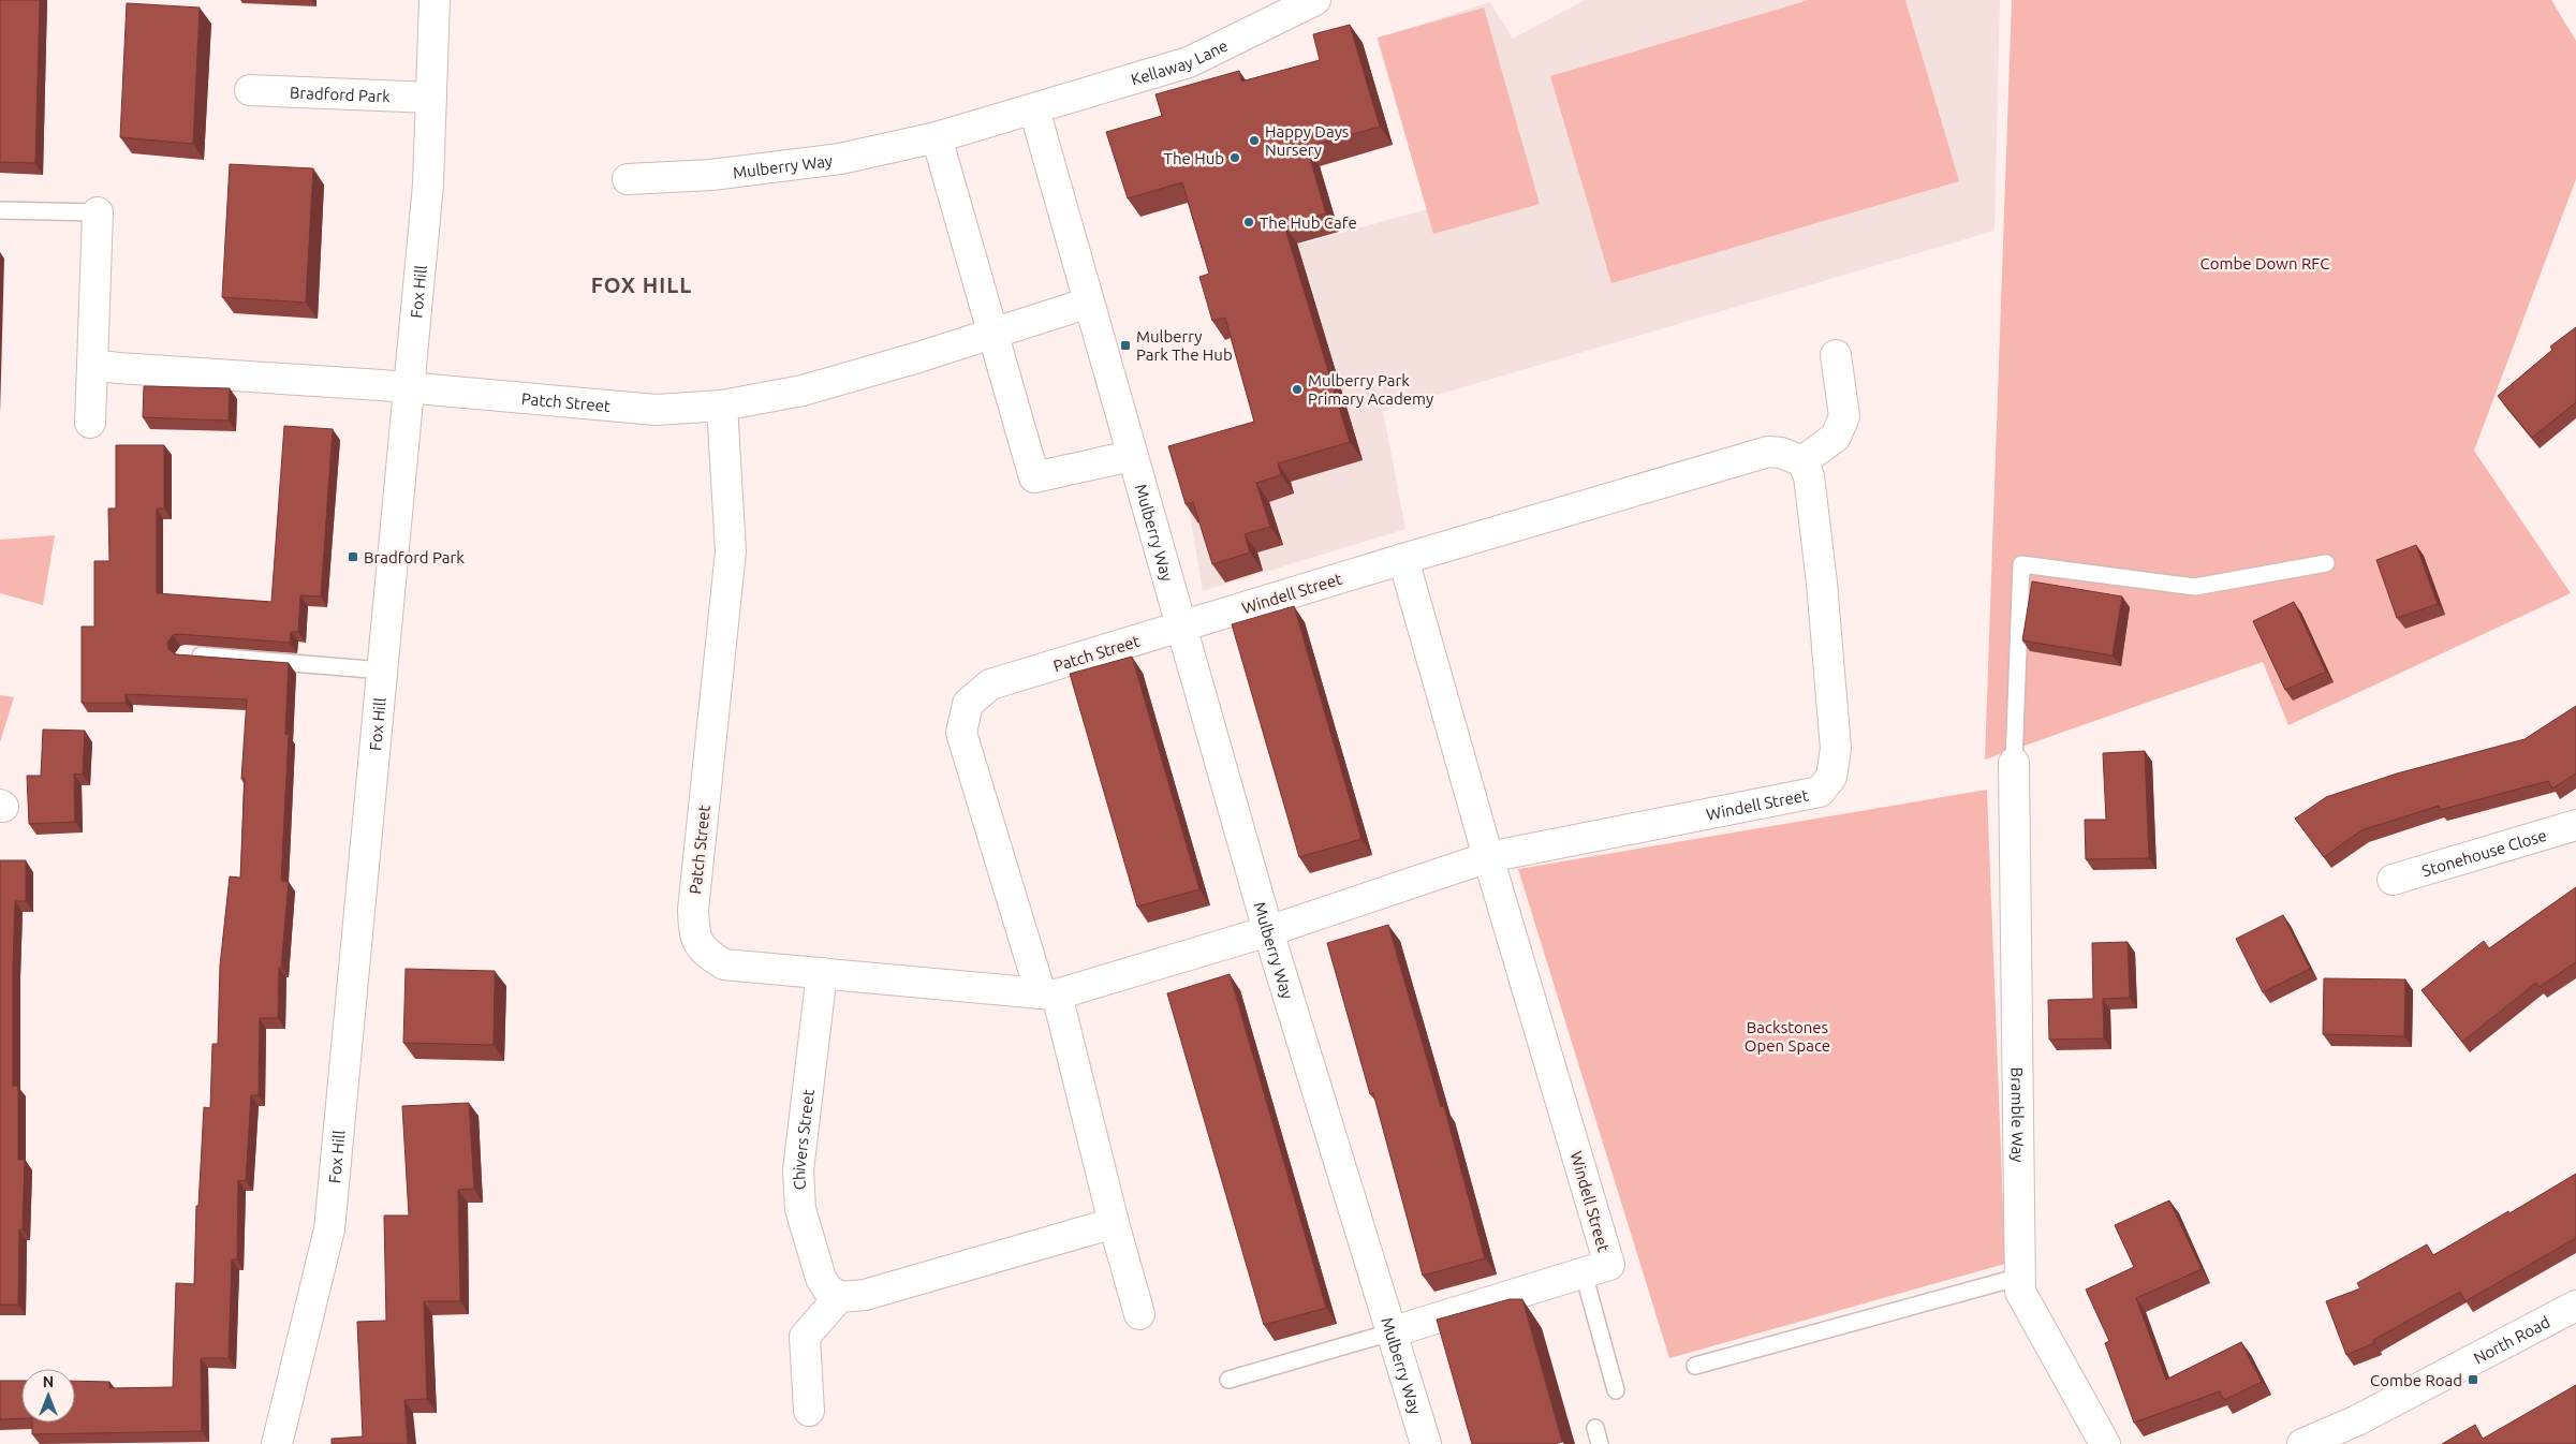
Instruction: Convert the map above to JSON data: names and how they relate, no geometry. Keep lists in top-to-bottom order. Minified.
{"streets":{"street":["Kellaway Lane","Bradford Park","Mulberry Way","Fox Hill","Patch Street","Windell Street","Stonehouse Close","Bramble Way","Chivers Street","North Road"]},"crossings":[["Kellaway Lane","Mulberry Way"],["Bradford Park","Fox Hill"],["Mulberry Way","Patch Street"],["Mulberry Way","Windell Street"],["Fox Hill","Patch Street"],["Patch Street","Windell Street"],["Patch Street","Chivers Street"]],"districts":["FOX HILL"],"parks":["Combe Down RFC","Backstones Open Space"],"places":{"other":["Happy Days Nursery","The Hub","The Hub Cafe","Mulberry Park Primary Academy"],"transit":["Mulberry Park The Hub","Bradford Park","Combe Road"]},"north":"top"}
